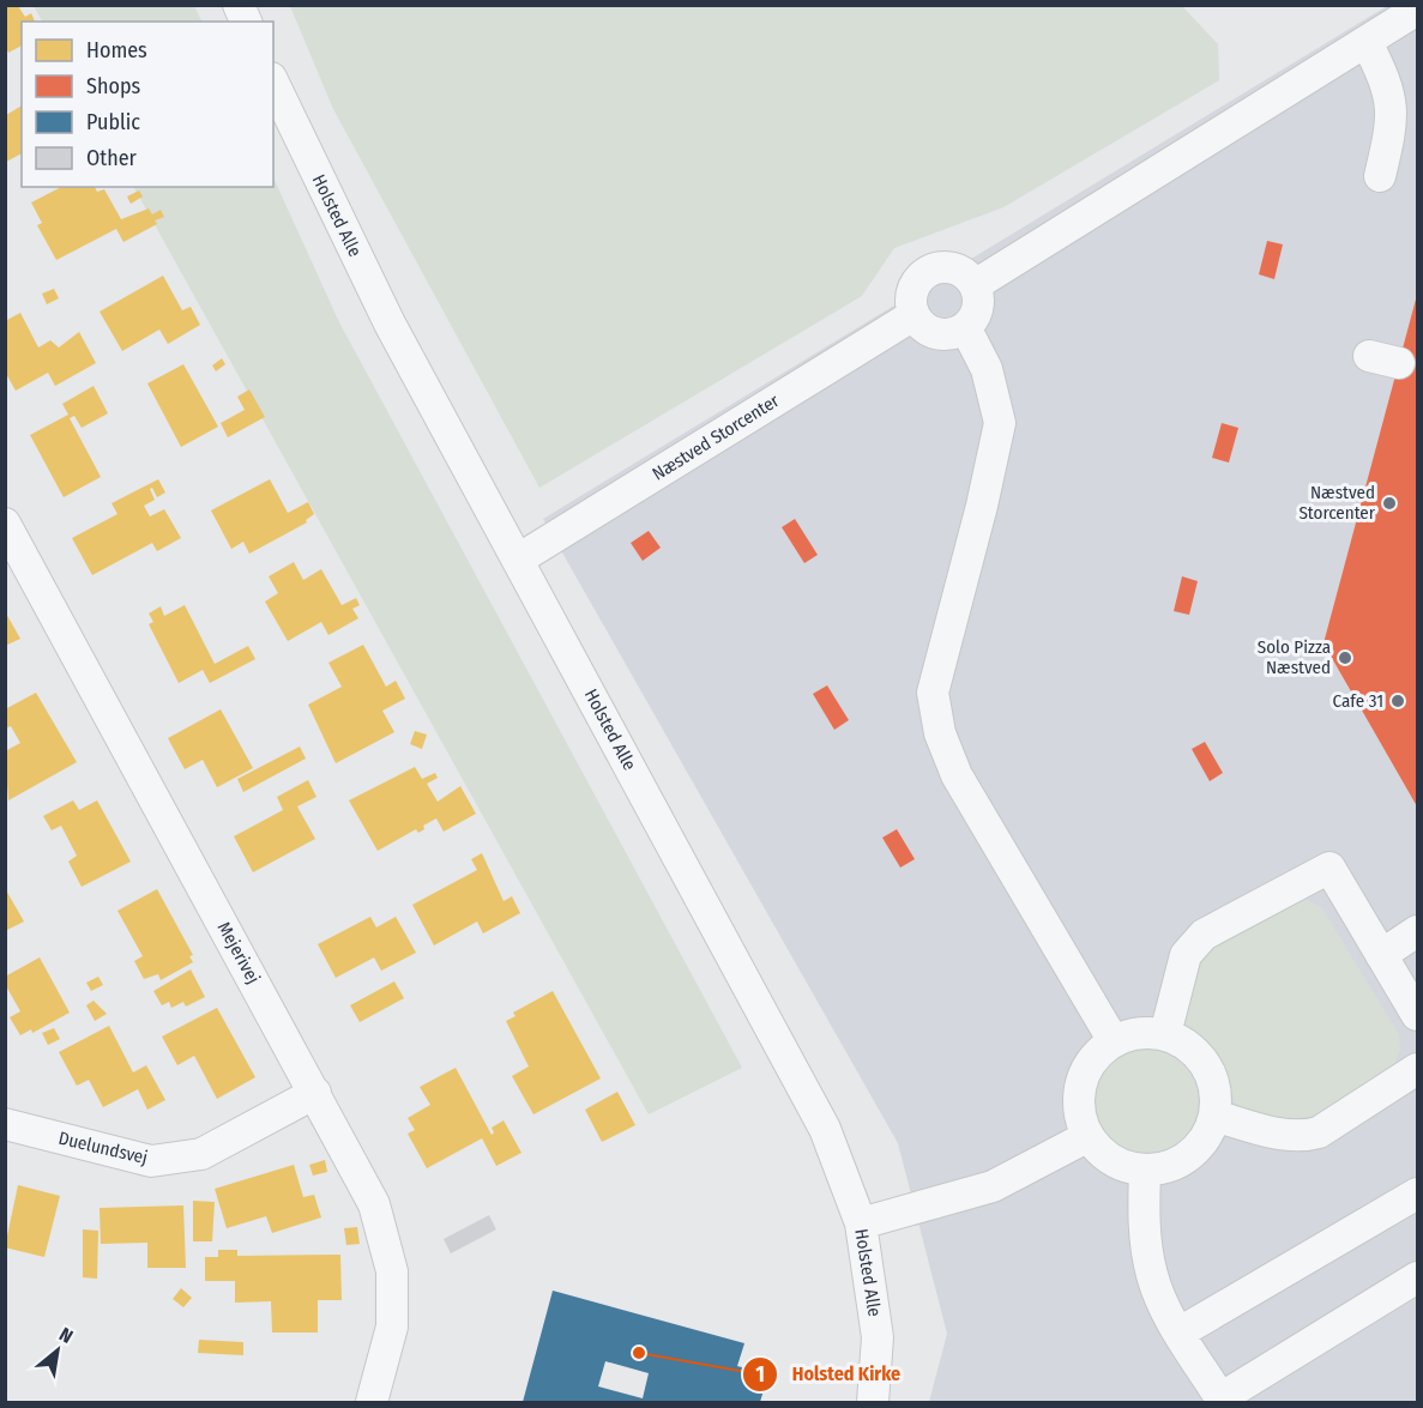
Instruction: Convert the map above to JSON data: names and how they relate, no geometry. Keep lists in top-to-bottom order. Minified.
{"streets":{"street":["Holsted Alle","Næstved Storcenter","Mejerivej","Duelundsvej"]},"crossings":[["Holsted Alle","Næstved Storcenter"],["Mejerivej","Duelundsvej"]],"places":["Næstved Storcenter","Solo Pizza Næstved","Cafe 31","Holsted Kirke"],"legend":["Homes","Shops","Public","Other"],"north":"top right"}
